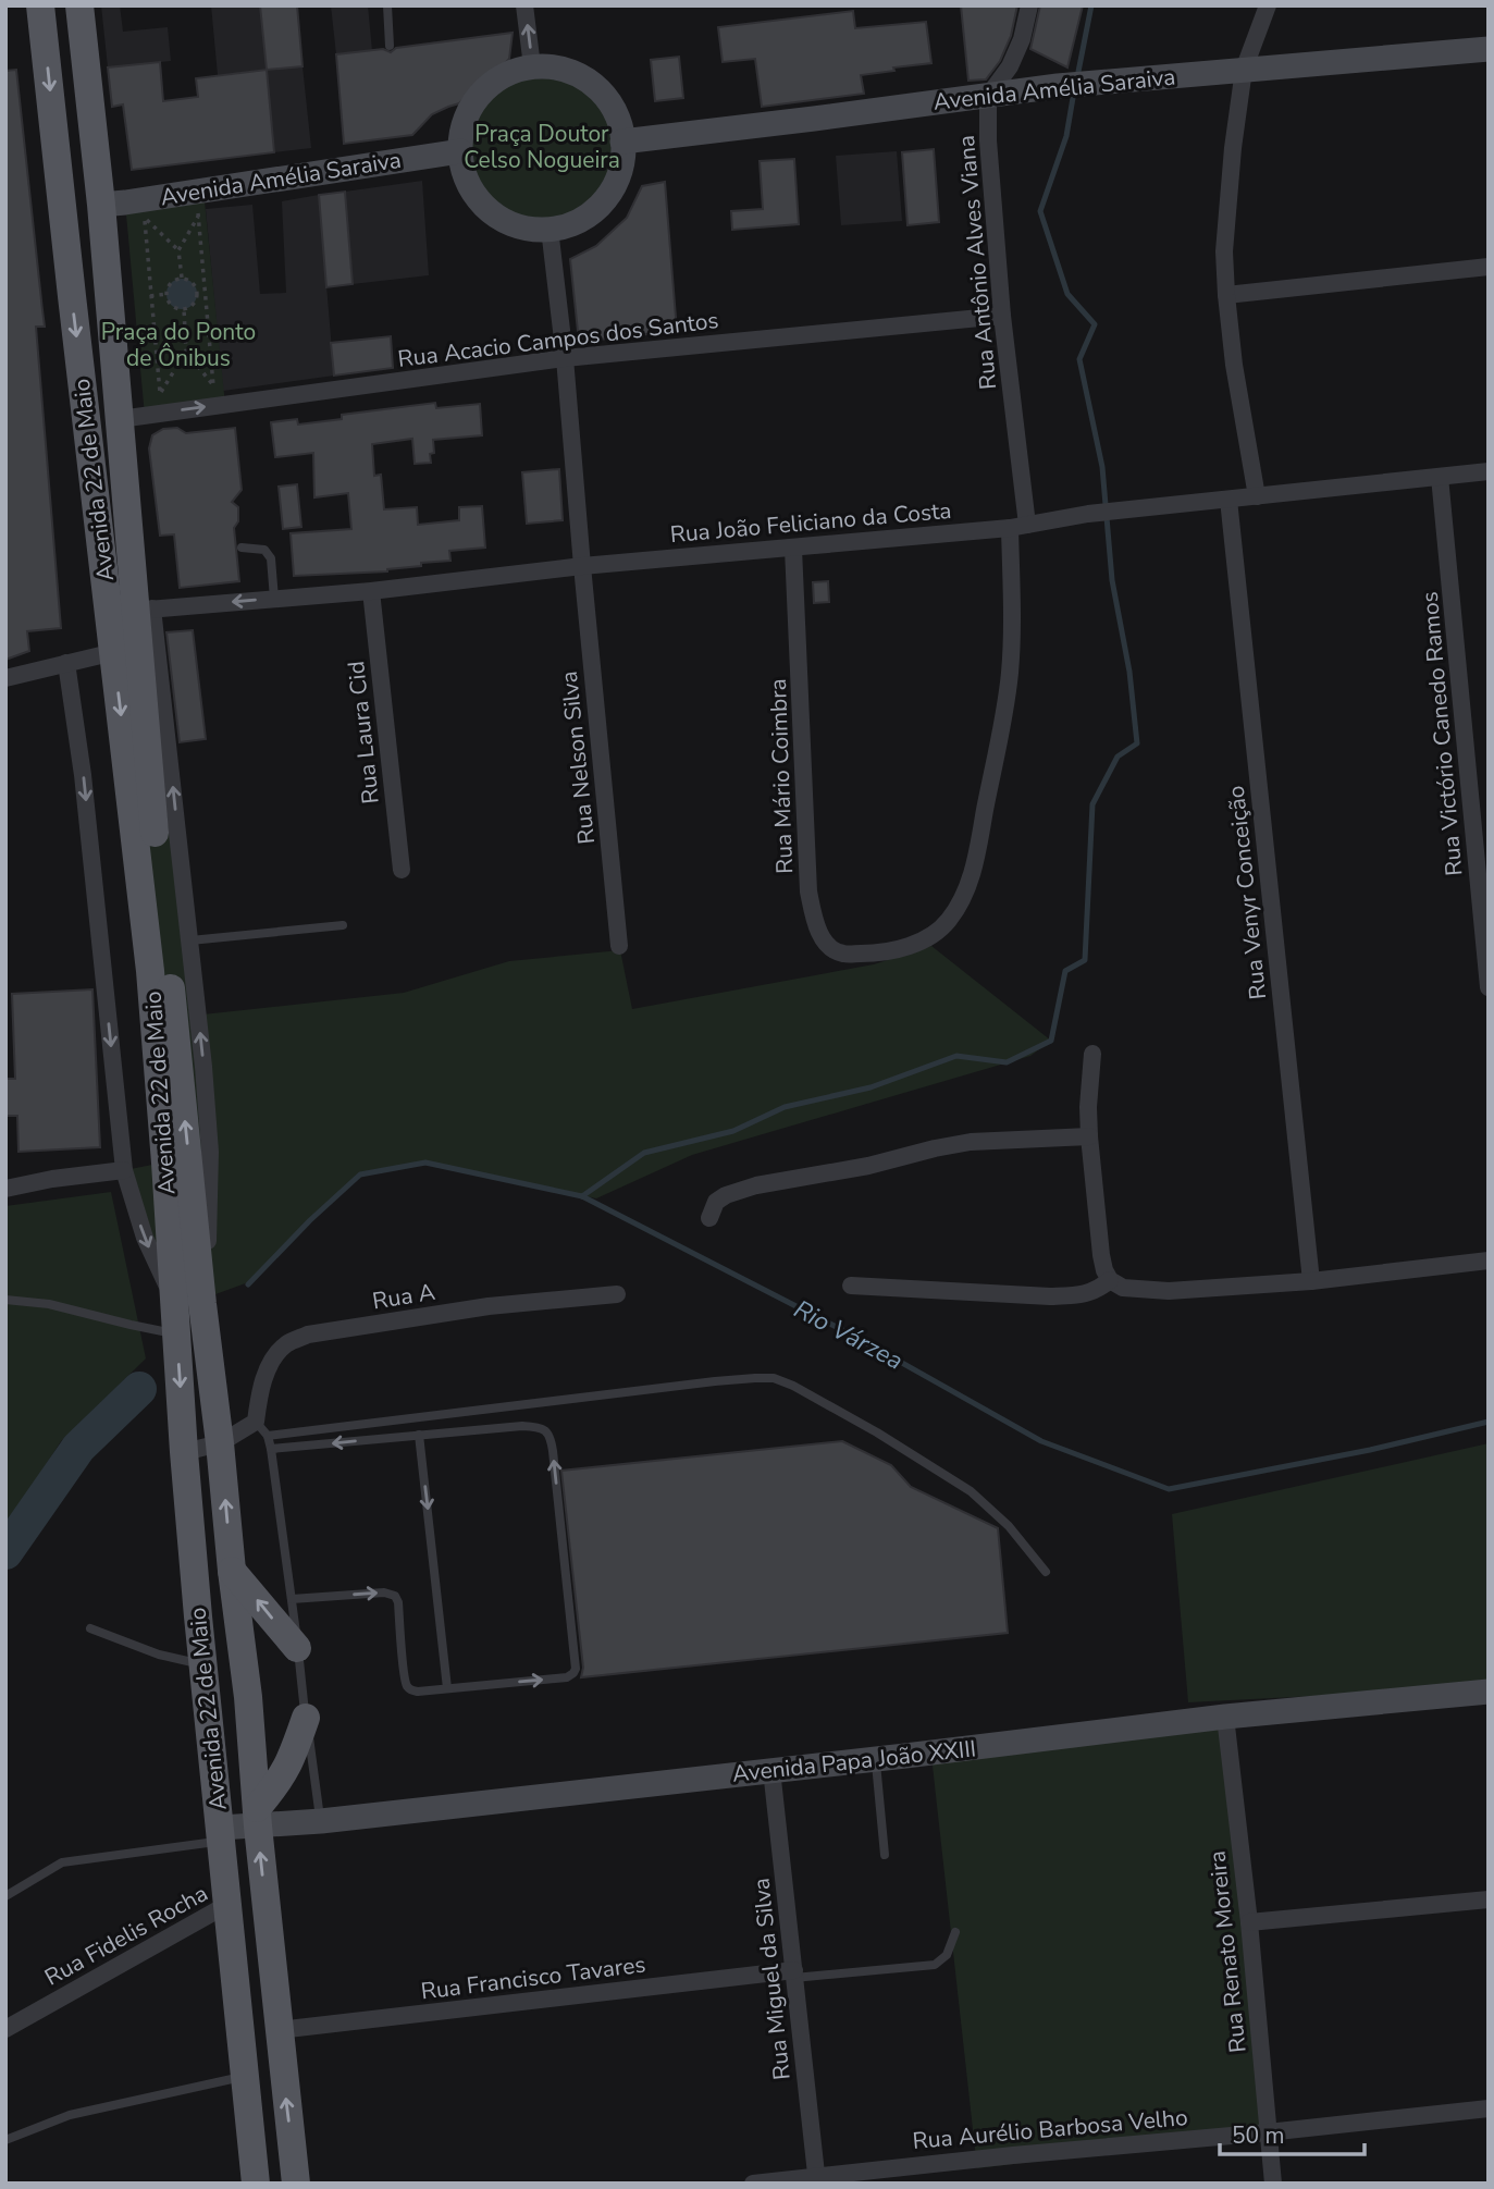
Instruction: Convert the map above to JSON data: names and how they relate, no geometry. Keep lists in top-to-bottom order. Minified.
{"streets":{"main road":["Avenida 22 de Maio"],"street":["Avenida Amélia Saraiva","Rua Antônio Alves Viana","Rua Acacio Campos dos Santos","Rua João Feliciano da Costa","Rua Laura Cid","Rua Victório Canedo Ramos","Rua Nelson Silva","Rua Mário Coimbra","Rua Venyr Conceição","Rua A","Avenida Papa João XXIII","Rua Fidelis Rocha","Rua Renato Moreira","Rua Francisco Tavares","Rua Miguel da Silva","Rua Aurélio Barbosa Velho"]},"crossings":[["Avenida Amélia Saraiva","Rua Antônio Alves Viana"],["Avenida Amélia Saraiva","Avenida 22 de Maio"],["Avenida Amélia Saraiva","Rua Nelson Silva"],["Rua Antônio Alves Viana","Rua Acacio Campos dos Santos"],["Rua Antônio Alves Viana","Rua João Feliciano da Costa"],["Rua Antônio Alves Viana","Rua Mário Coimbra"],["Rua Acacio Campos dos Santos","Avenida 22 de Maio"],["Rua Acacio Campos dos Santos","Rua Nelson Silva"],["Avenida 22 de Maio","Rua João Feliciano da Costa"],["Avenida 22 de Maio","Avenida Papa João XXIII"],["Avenida 22 de Maio","Rua Fidelis Rocha"],["Avenida 22 de Maio","Rua Francisco Tavares"],["Rua João Feliciano da Costa","Rua Laura Cid"],["Rua João Feliciano da Costa","Rua Victório Canedo Ramos"],["Rua João Feliciano da Costa","Rua Nelson Silva"],["Rua João Feliciano da Costa","Rua Mário Coimbra"],["Rua João Feliciano da Costa","Rua Venyr Conceição"],["Avenida Papa João XXIII","Rua Renato Moreira"],["Avenida Papa João XXIII","Rua Miguel da Silva"],["Rua Renato Moreira","Rua Aurélio Barbosa Velho"],["Rua Francisco Tavares","Rua Miguel da Silva"],["Rua Miguel da Silva","Rua Aurélio Barbosa Velho"]],"water":["Rio Várzea"],"parks":["Praça Doutor Celso Nogueira","Praça do Ponto de Ônibus"],"scale_bar":"50 m"}
